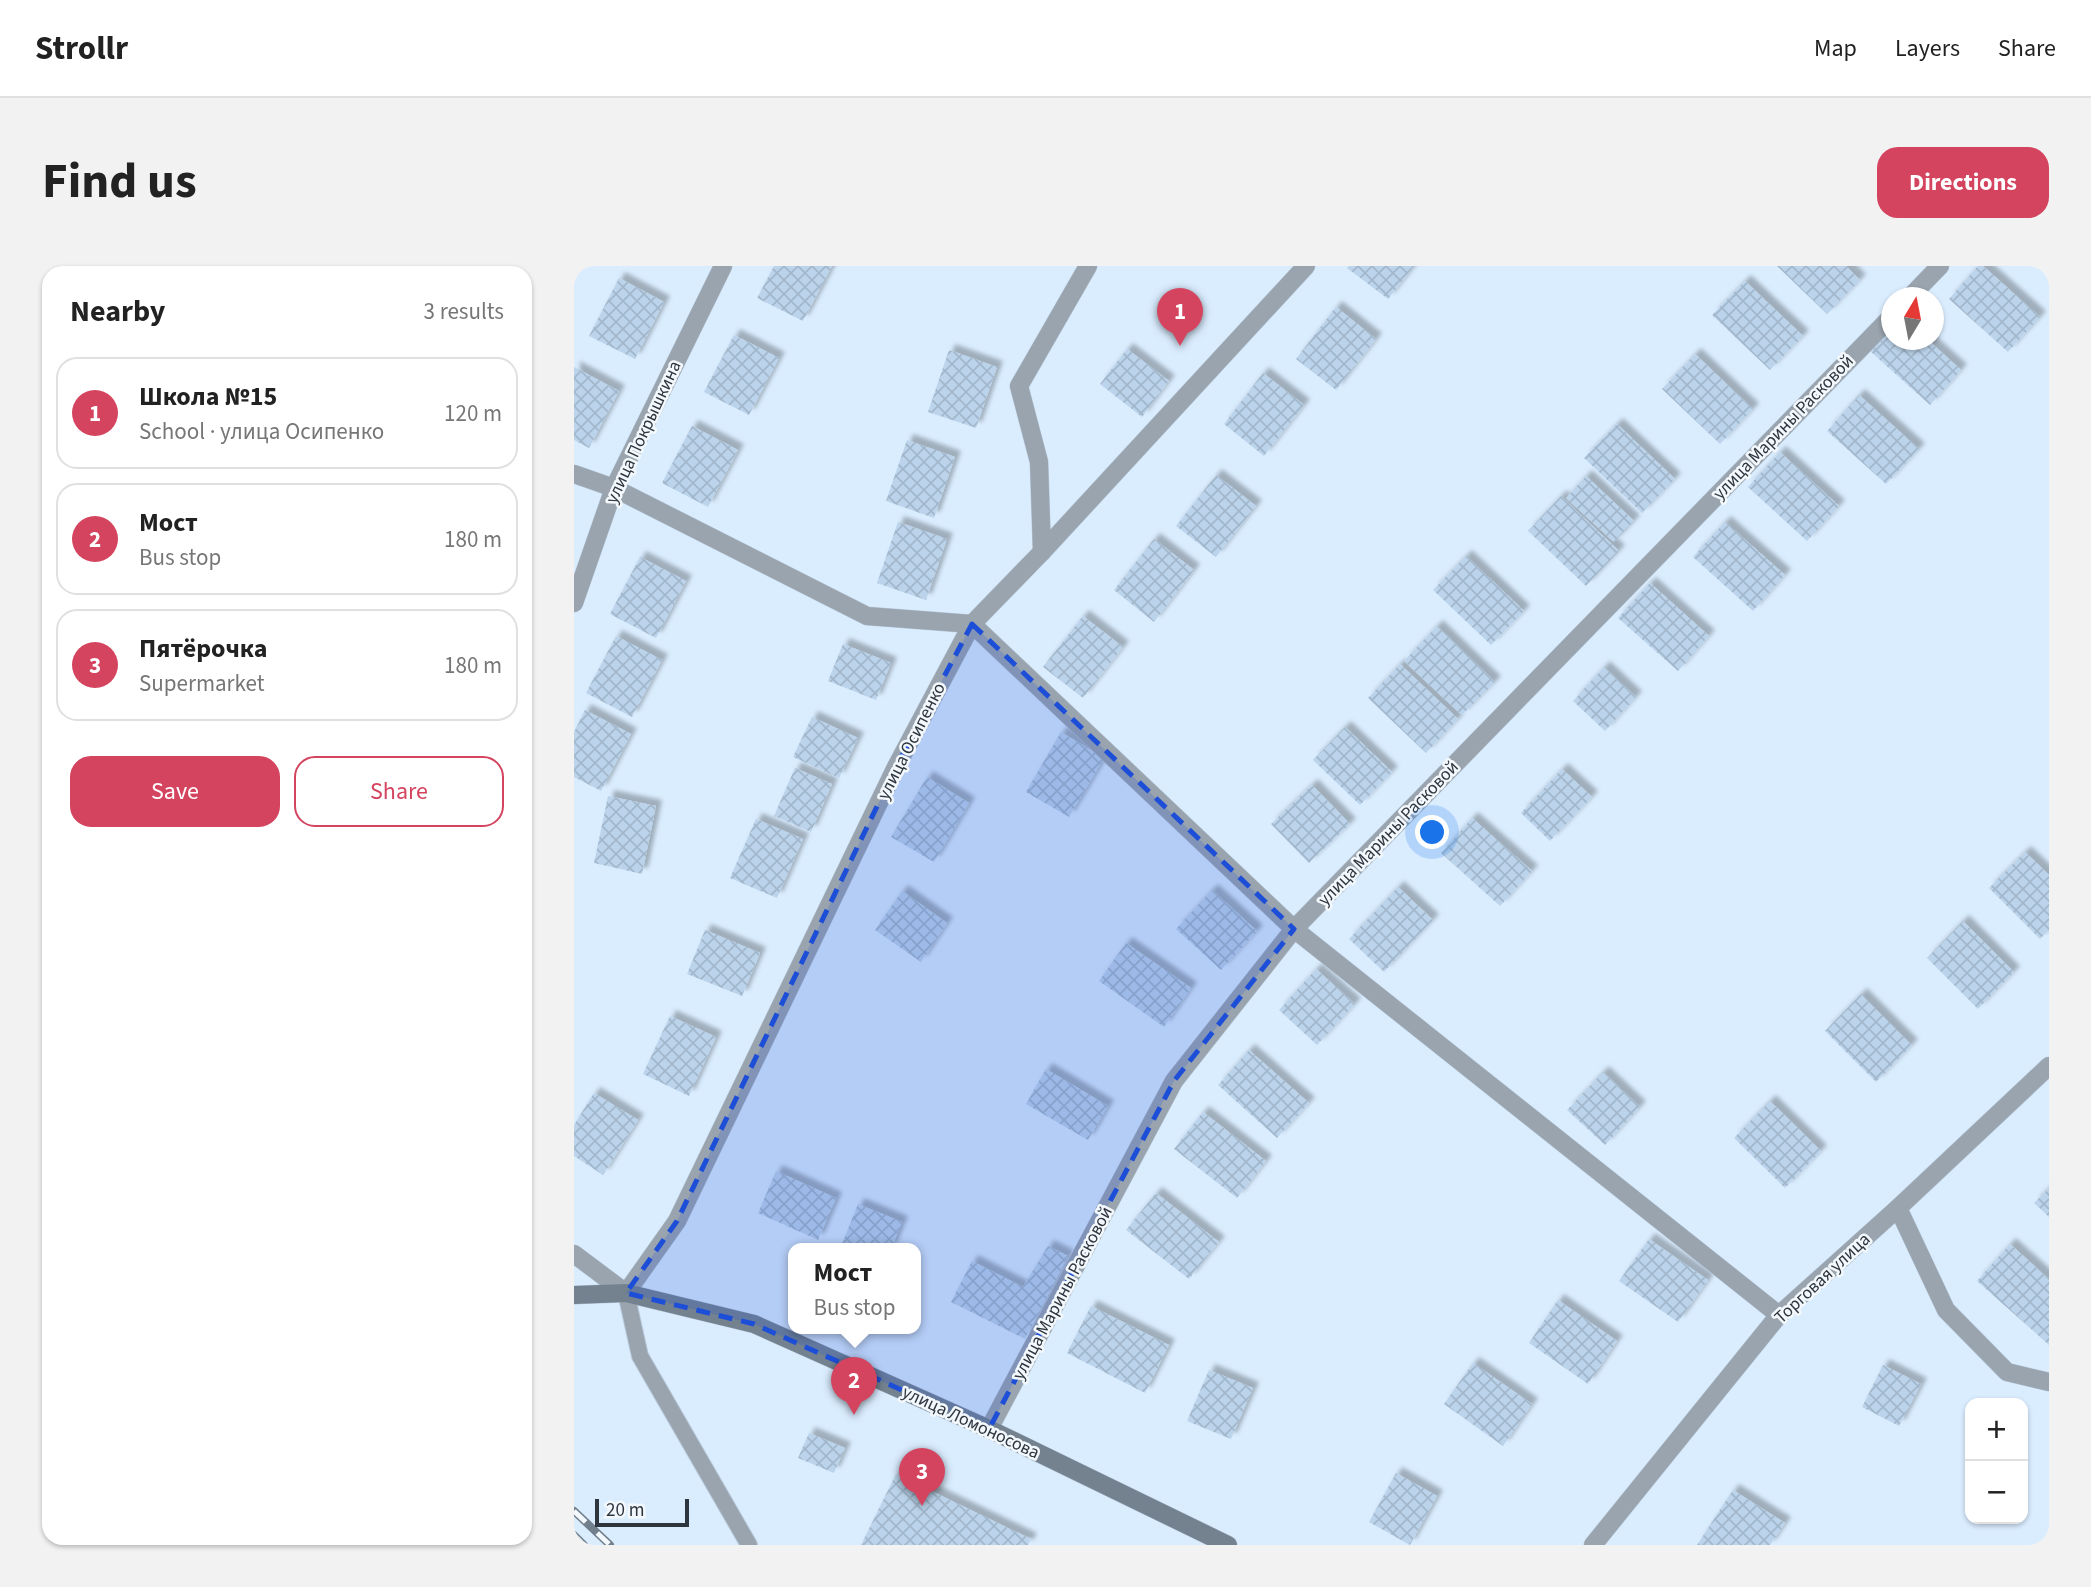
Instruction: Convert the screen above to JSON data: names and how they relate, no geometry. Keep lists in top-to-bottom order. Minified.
{"streets":{"street":["улица Марины Расковой","улица Покрышкина","улица Осипенко","Торговая улица","улица Ломоносова"]},"crossings":[["улица Марины Расковой","улица Ломоносова"],["улица Осипенко","улица Ломоносова"]],"scale_bar":"20 m","north":"top","page":{"header":"Strollr","nav":["Map","Layers","Share"],"title":"Find us","buttons":["Directions",["Save","Share"]],"heading":["Nearby","3 results"],"pins":["1","2","3"],"list":[{"mark":"1","name":"Школа №15","note":"School · улица Осипенко","value":"120 m"},{"mark":"2","name":"Мост","note":"Bus stop","value":"180 m"},{"mark":"3","name":"Пятёрочка","note":"Supermarket","value":"180 m"}],"popup":["Мост","Bus stop"],"map_buttons":["+","−"],"scale":"20 m"}}
